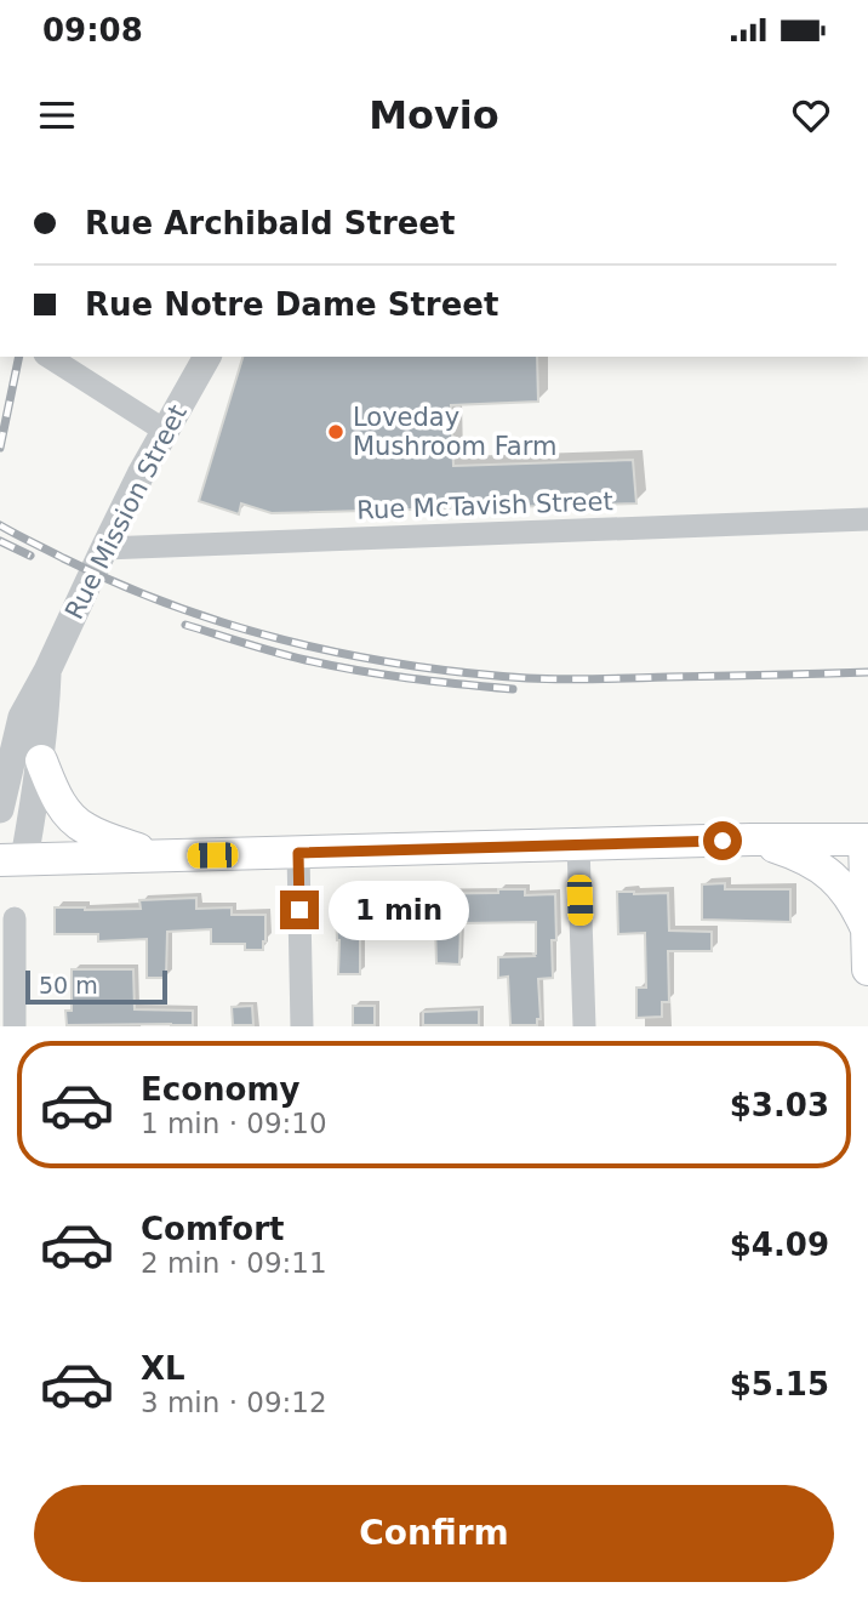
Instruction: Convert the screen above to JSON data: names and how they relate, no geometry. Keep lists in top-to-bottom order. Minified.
{"streets":{"street":["Rue McTavish Street","Rue Mission Street"]},"crossings":[["Rue McTavish Street","Rue Mission Street"]],"places":["Loveday Mushroom Farm"],"scale_bar":"50 m","page":{"status":"09:08","header":"Movio","banner":["Rue Archibald Street","Rue Notre Dame Street"],"bubble":"1 min","scale":"50 m","list":[{"name":"Economy","note":"1 min · 09:10","value":"$3.03"},{"name":"Comfort","note":"2 min · 09:11","value":"$4.09"},{"name":"XL","note":"3 min · 09:12","value":"$5.15"}],"buttons":"Confirm"}}
